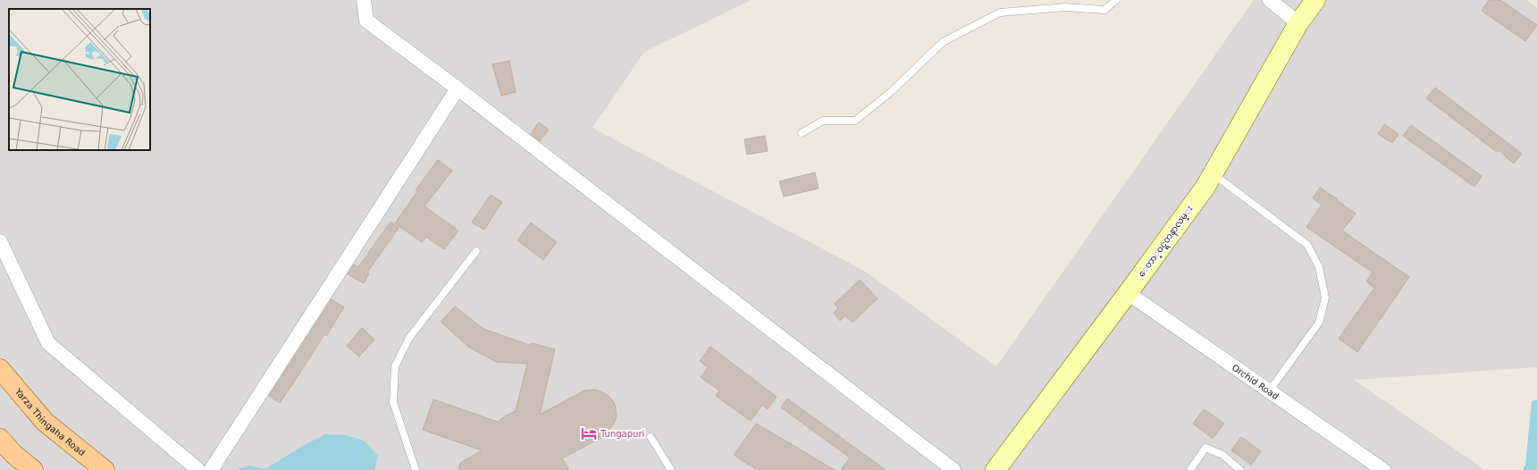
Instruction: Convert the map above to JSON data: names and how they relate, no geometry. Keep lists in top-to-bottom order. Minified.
{"streets":{"main road":["ေတာ္၀င္ရတနာလမ္း","Yarza Thingaha Road"],"street":["Orchid Road"]},"crossings":[["ေတာ္၀င္ရတနာလမ္း","Orchid Road"]],"places":{"hotel":["Tungapuri"]}}
